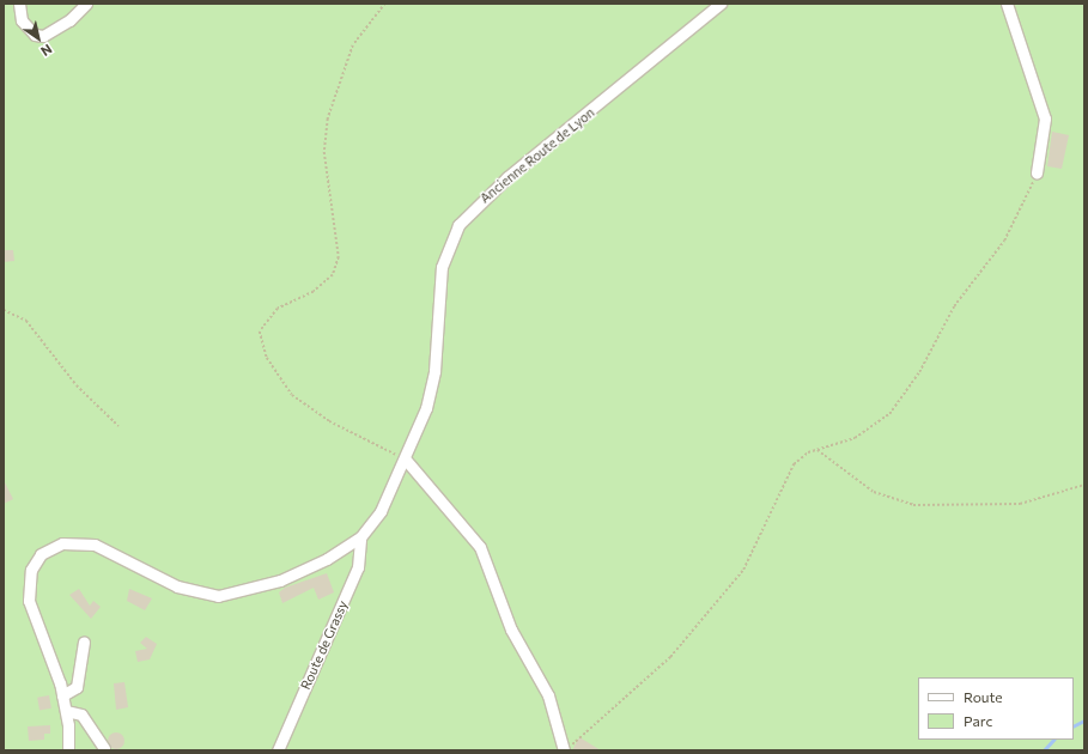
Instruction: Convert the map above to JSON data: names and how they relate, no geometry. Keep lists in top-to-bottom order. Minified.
{"streets":{"street":["Ancienne Route de Lyon","Route de Grassy"]},"crossings":[["Ancienne Route de Lyon","Route de Grassy"]],"legend":["Route","Parc"],"north":"bottom right"}
